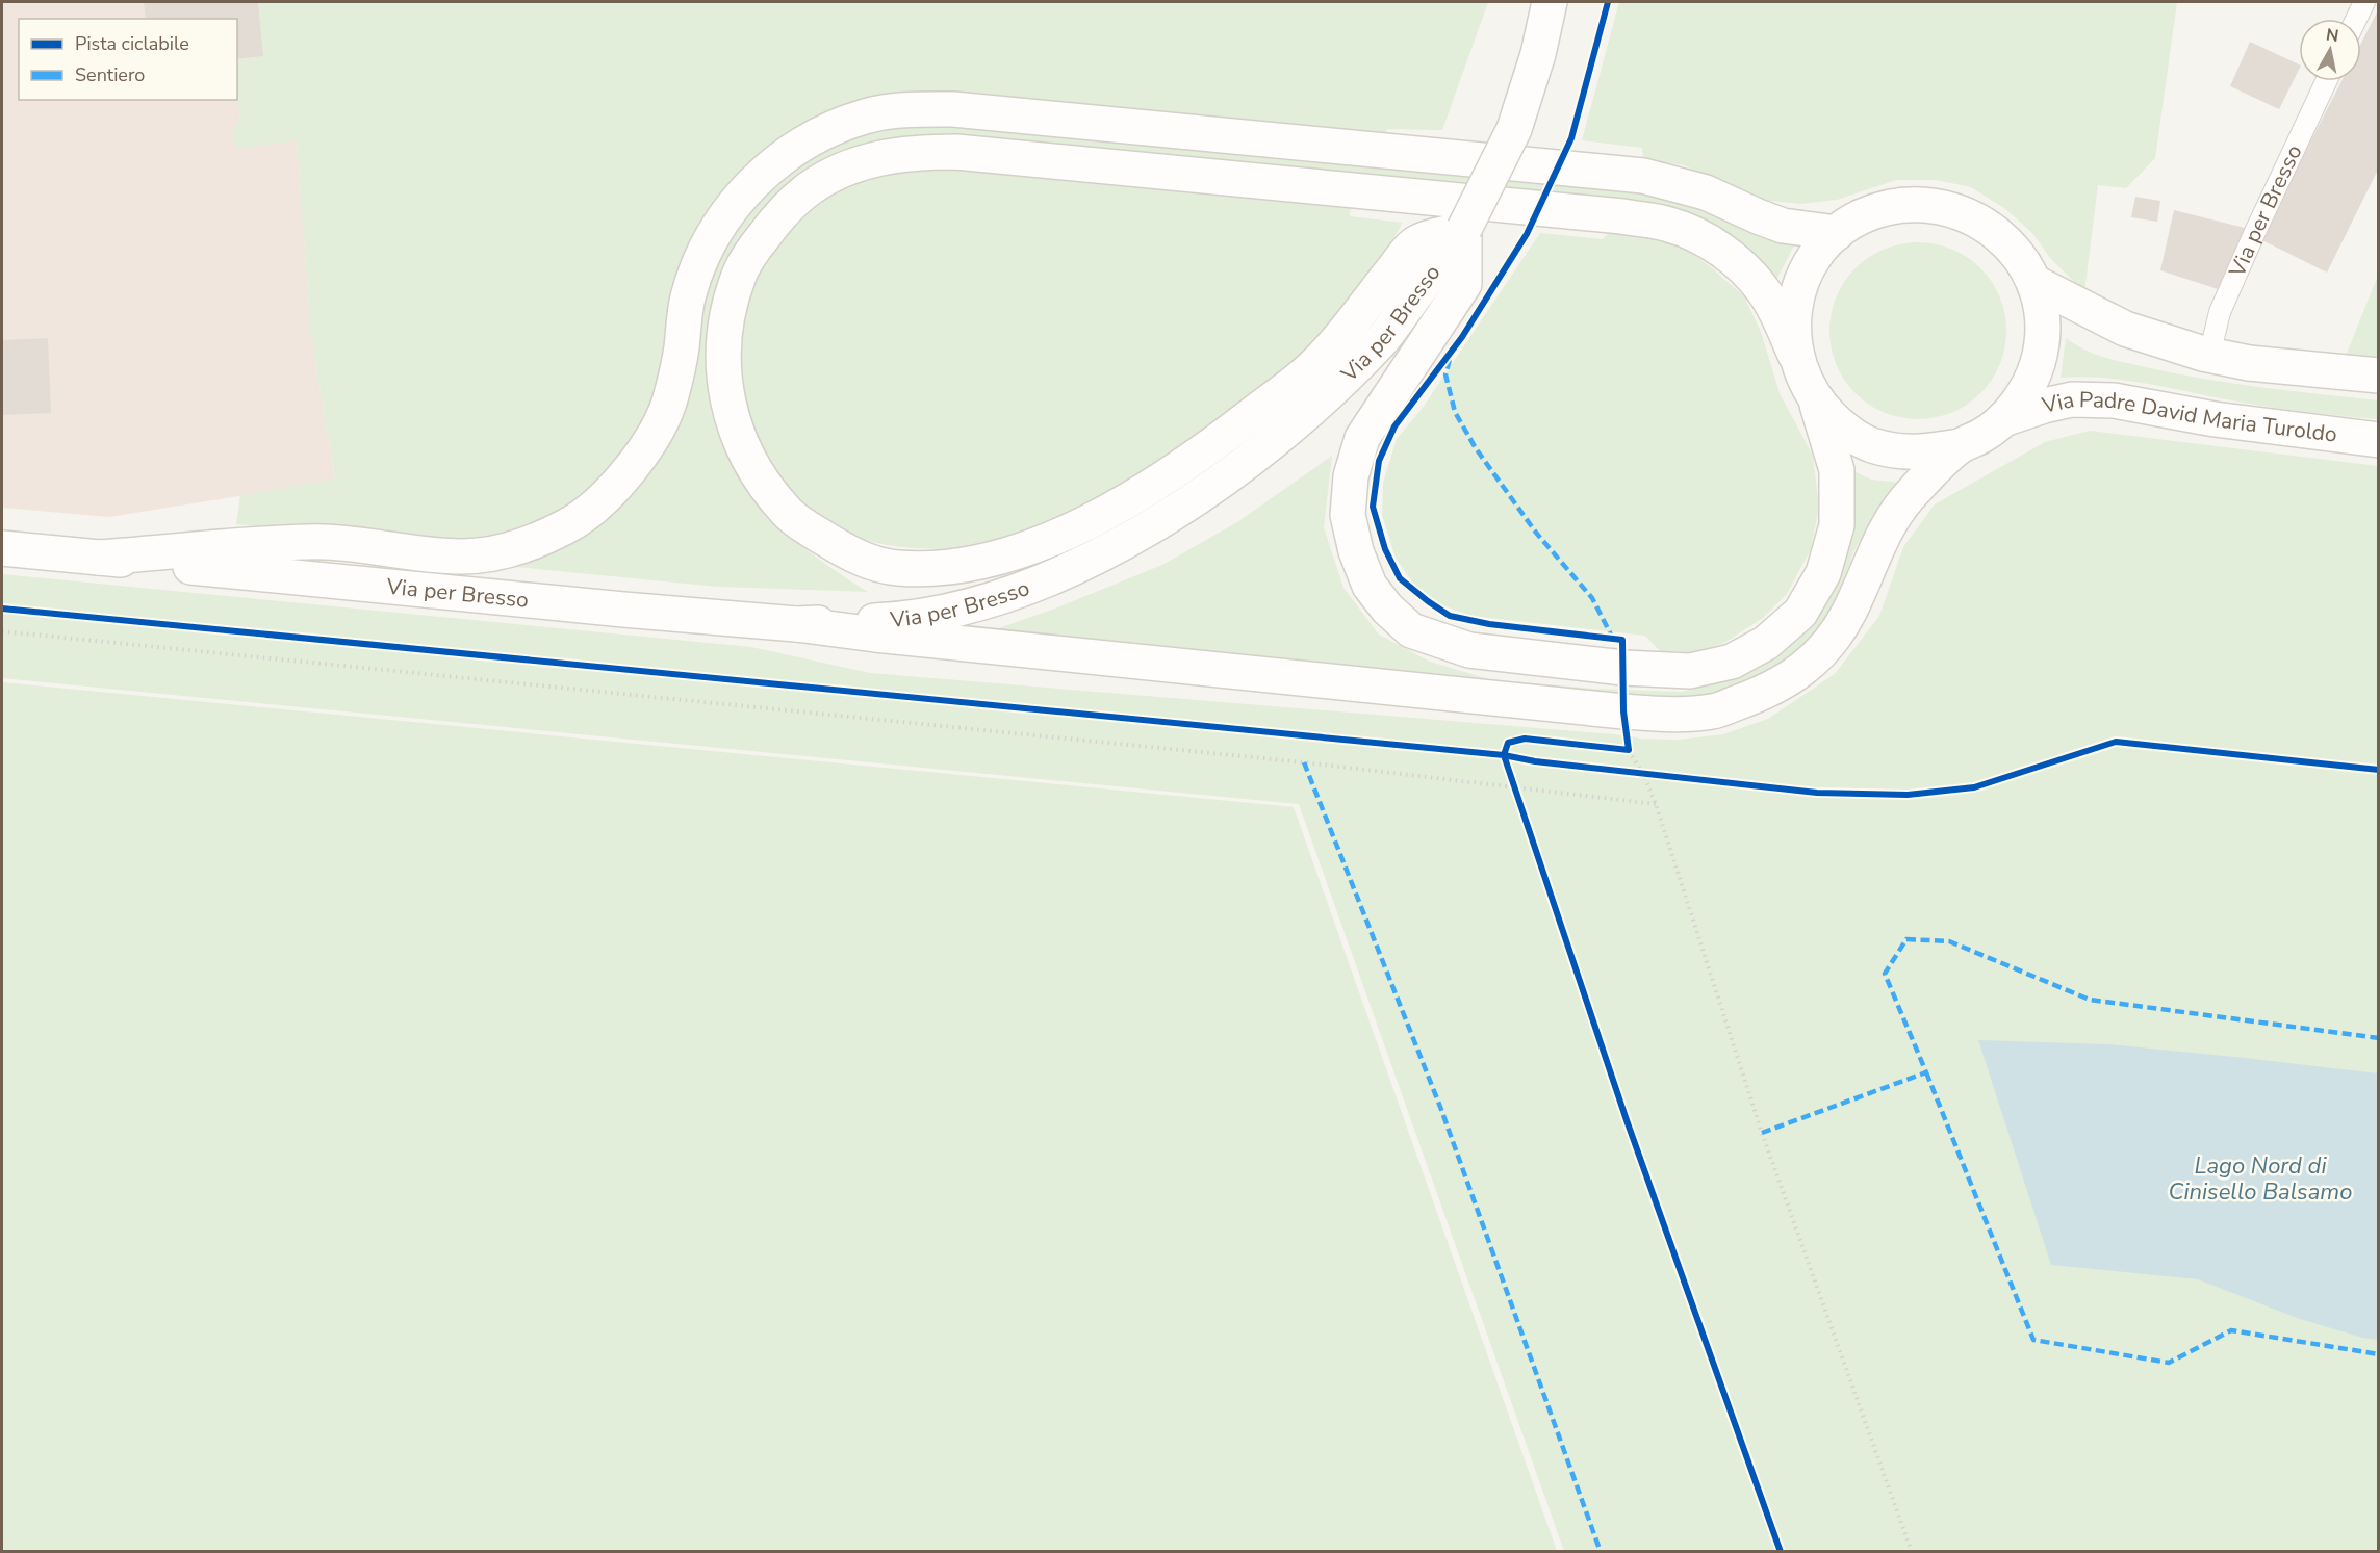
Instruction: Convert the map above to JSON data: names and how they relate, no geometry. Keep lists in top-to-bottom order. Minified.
{"streets":{"street":["Via per Bresso","Via Padre David Maria Turoldo"]},"water":["Lago Nord di Cinisello Balsamo"],"legend":["Pista ciclabile","Sentiero"],"north":"top"}
